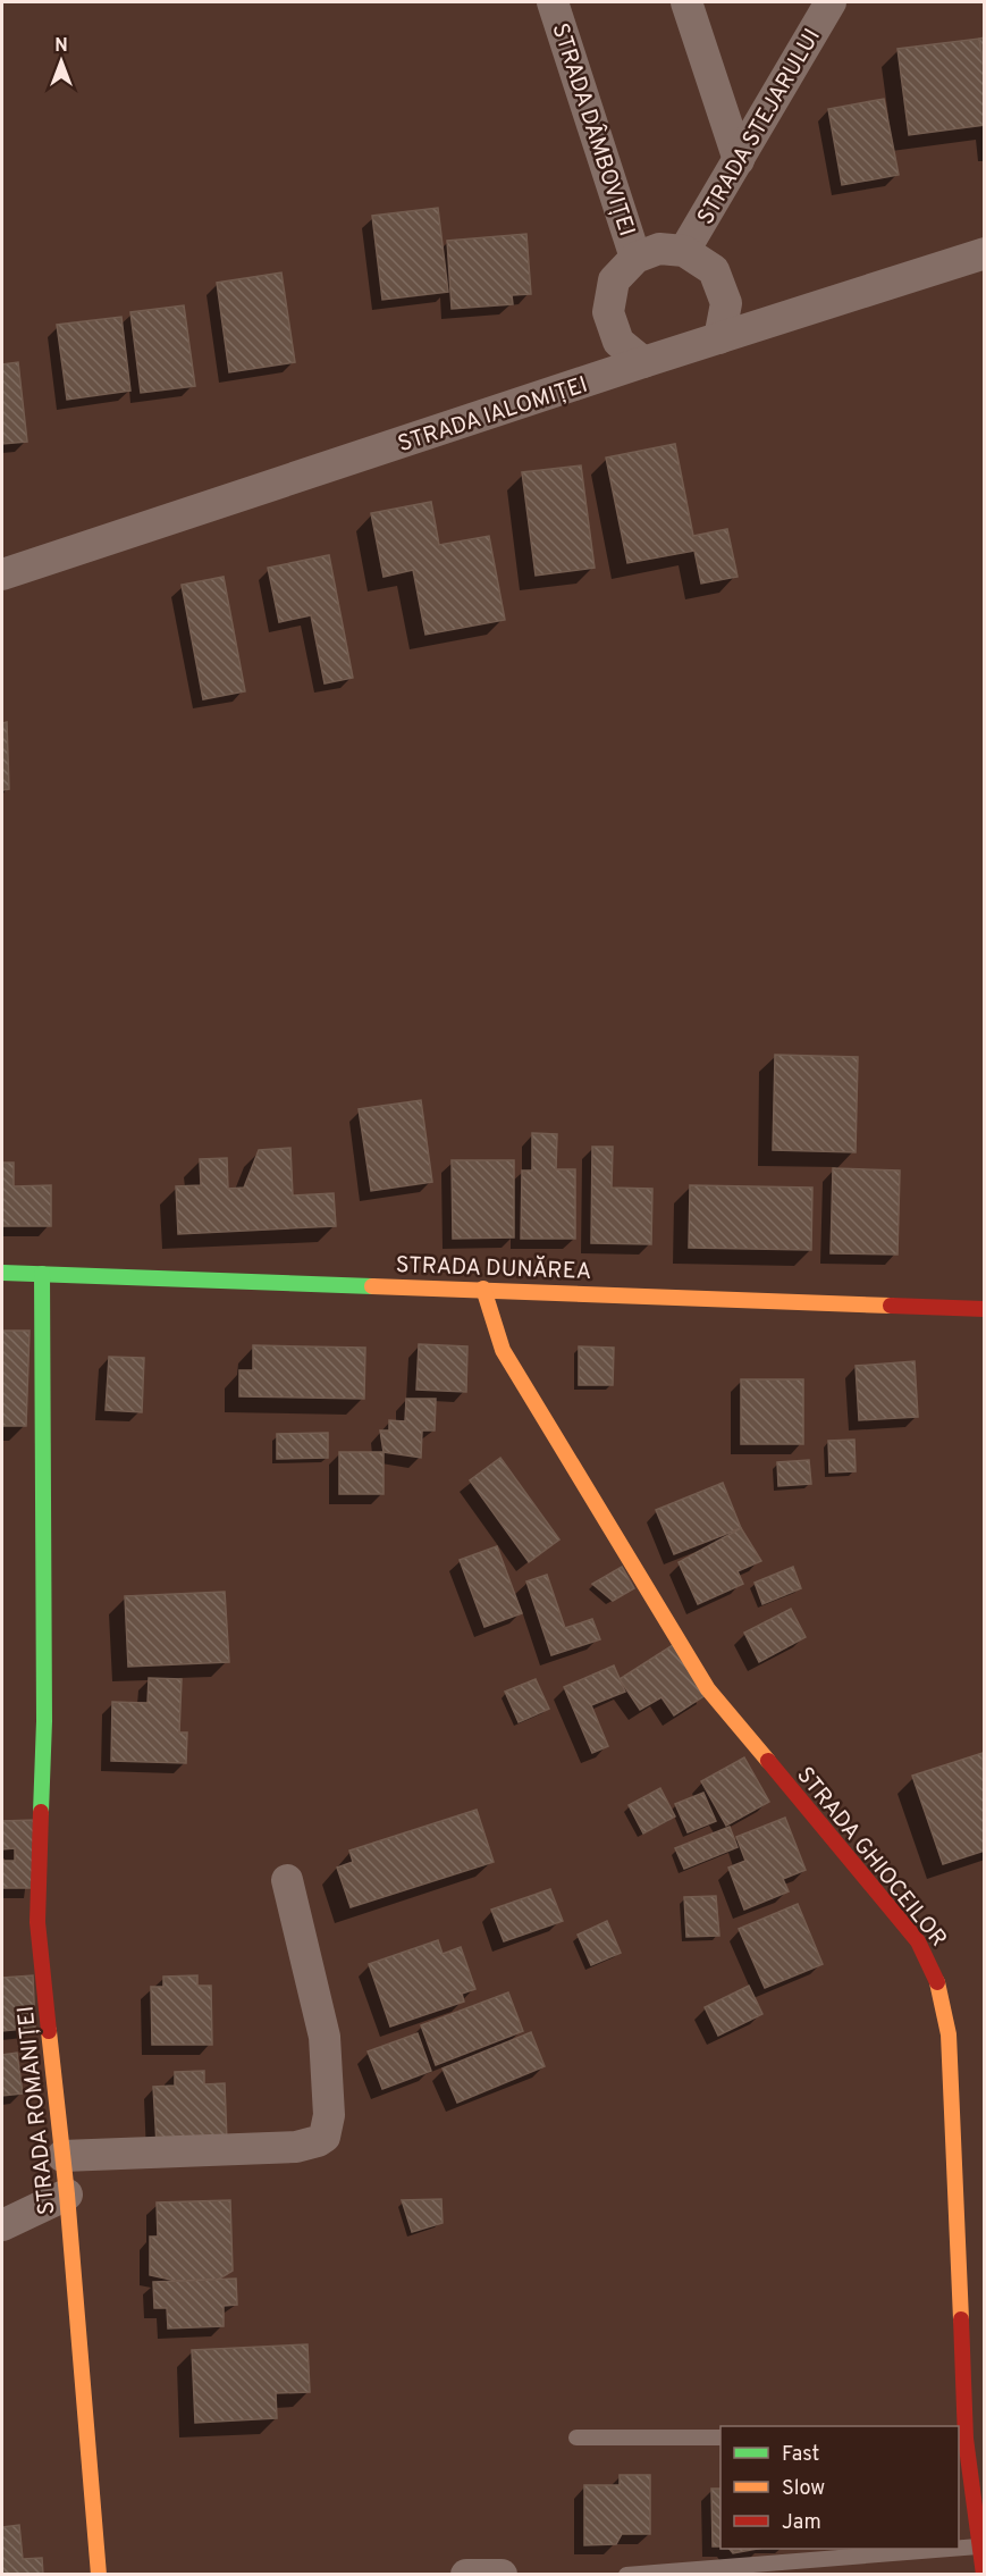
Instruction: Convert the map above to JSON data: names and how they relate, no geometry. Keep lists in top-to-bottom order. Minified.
{"streets":{"street":["STRADA STEJARULUI","STRADA DÂMBOVIȚEI","STRADA IALOMIȚEI","STRADA DUNĂREA","STRADA GHIOCEILOR","STRADA ROMANIȚEI"]},"crossings":[["STRADA STEJARULUI","STRADA DÂMBOVIȚEI"],["STRADA STEJARULUI","STRADA IALOMIȚEI"],["STRADA DÂMBOVIȚEI","STRADA IALOMIȚEI"],["STRADA DUNĂREA","STRADA GHIOCEILOR"],["STRADA DUNĂREA","STRADA ROMANIȚEI"]],"legend":["Fast","Slow","Jam"],"north":"top"}
